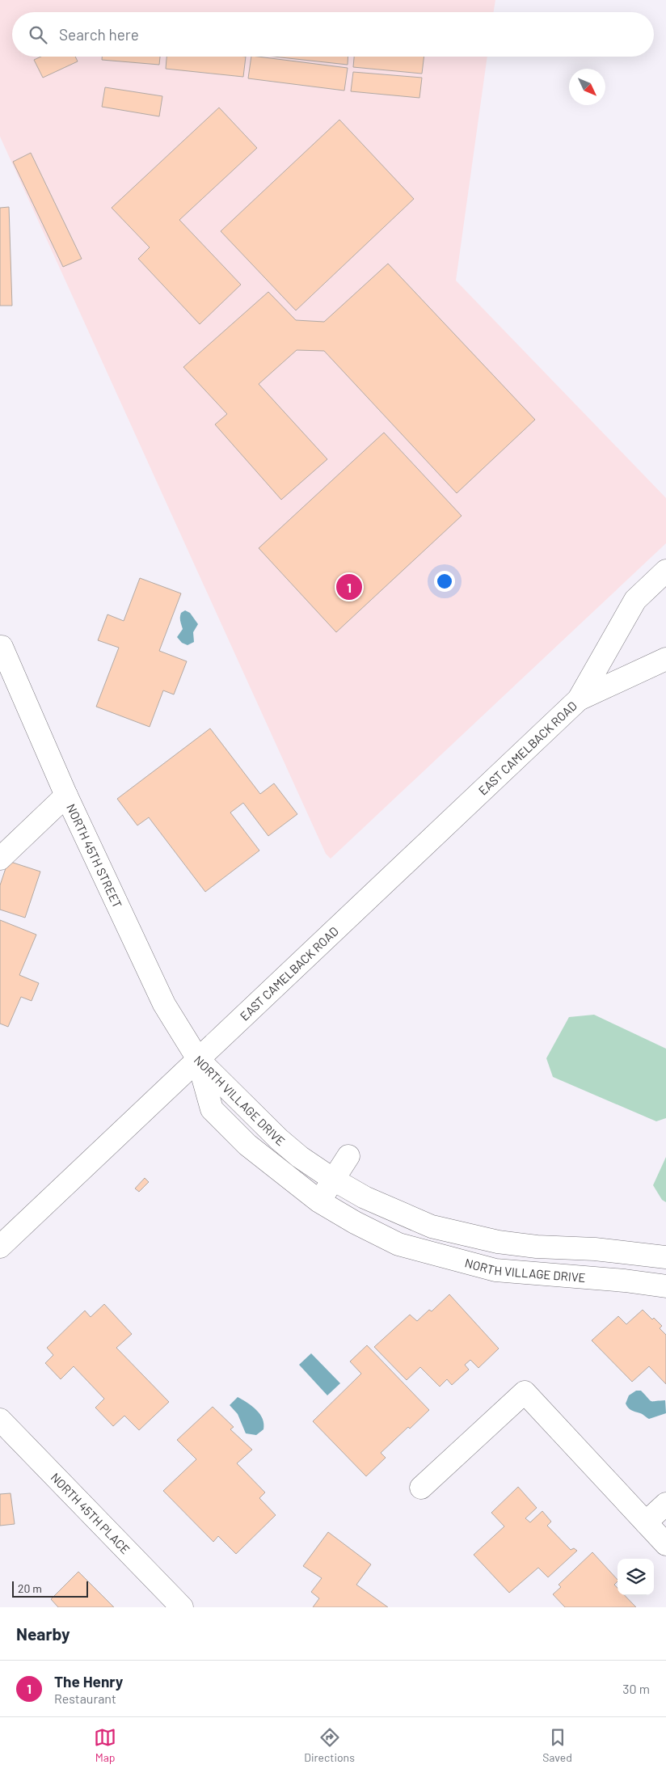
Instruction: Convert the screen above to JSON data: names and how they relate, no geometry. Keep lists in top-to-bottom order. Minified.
{"streets":{"street":["EAST CAMELBACK ROAD","NORTH 45TH STREET","NORTH VILLAGE DRIVE","NORTH 45TH PLACE"]},"crossings":[["EAST CAMELBACK ROAD","NORTH 45TH STREET"],["EAST CAMELBACK ROAD","NORTH VILLAGE DRIVE"],["NORTH 45TH STREET","NORTH VILLAGE DRIVE"]],"scale_bar":"20 m","north":"bottom right","page":{"search":"Search here","pins":"1","scale":"20 m","heading":"Nearby","list":[{"mark":"1","name":"The Henry","note":"Restaurant","value":"30 m"}],"nav":["Map","Directions","Saved"]}}
